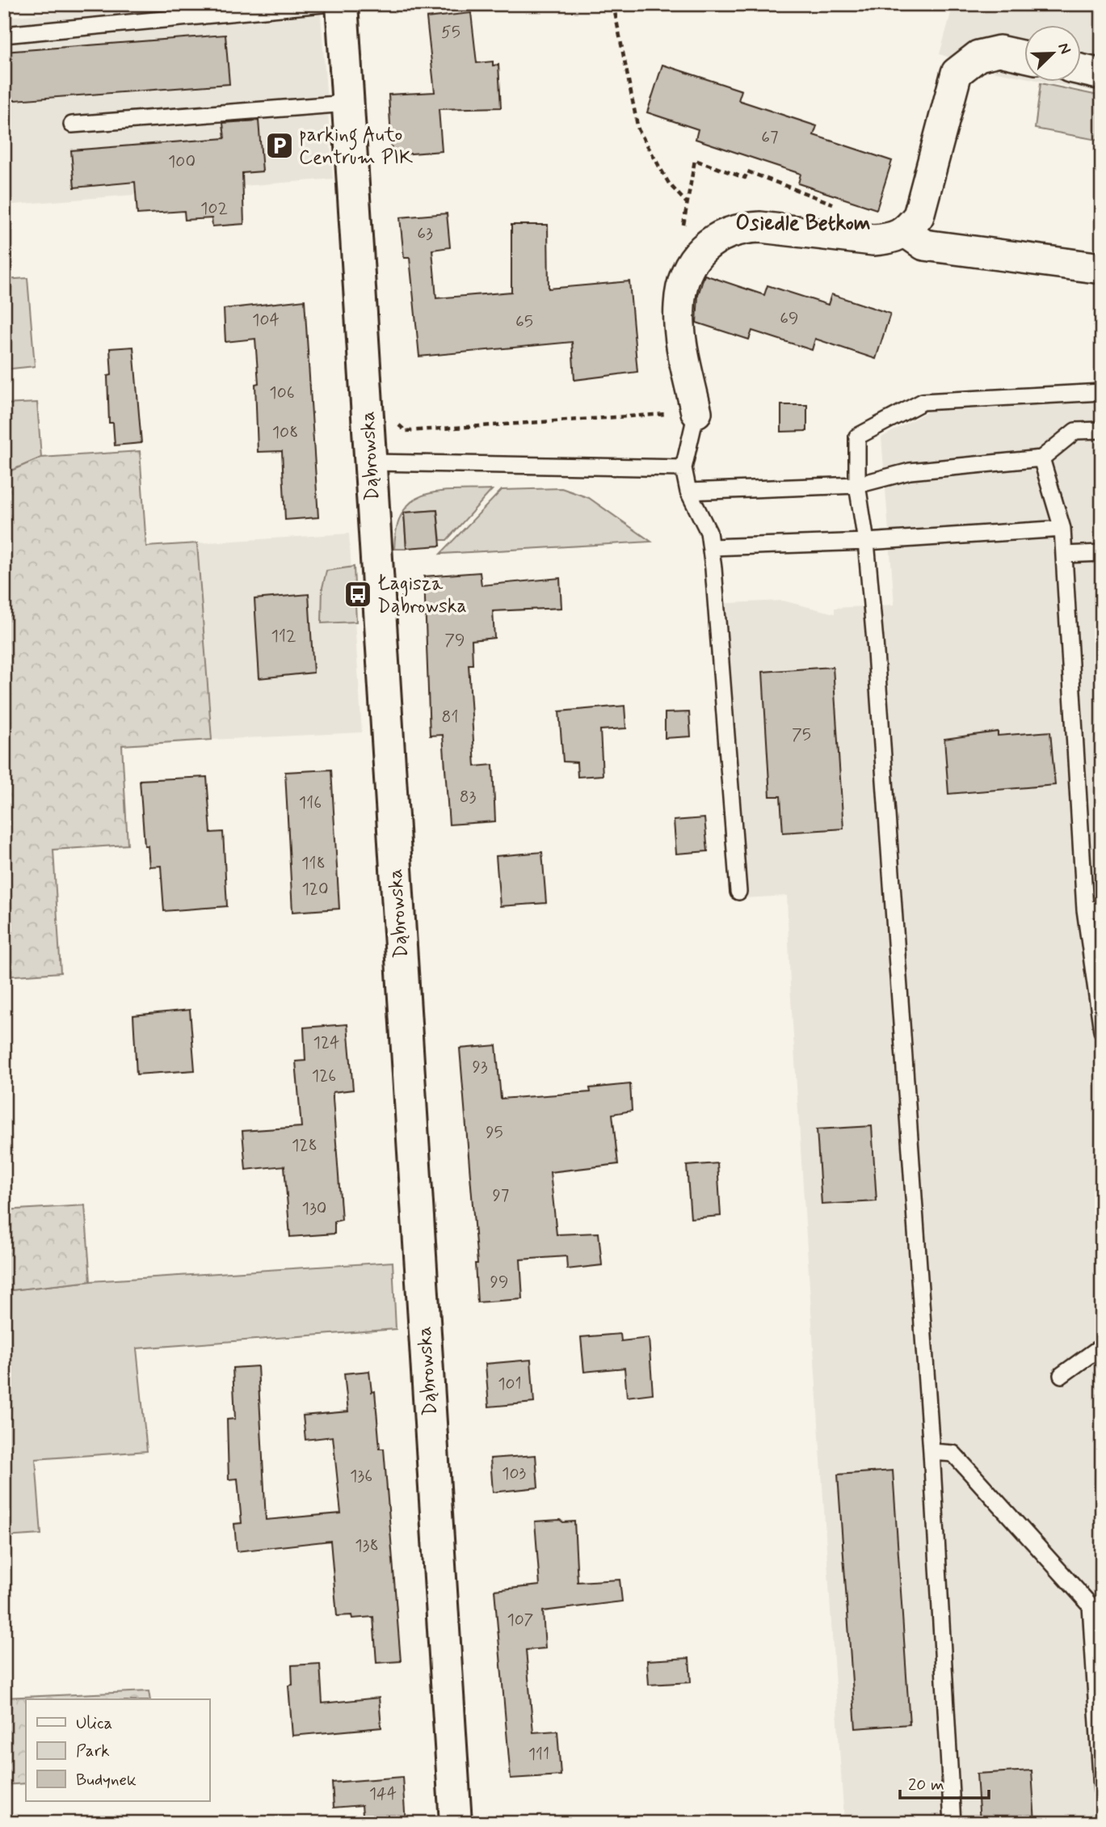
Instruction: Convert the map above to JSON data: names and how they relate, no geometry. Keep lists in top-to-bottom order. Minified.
{"streets":{"street":["Dąbrowska"]},"districts":["Osiedle Betkom"],"places":{"parking":["parking Auto Centrum PIK"],"bus stop":["Łagisza Dąbrowska"]},"house_numbers":["55","67","100","102","63","69","104","65","106","108","112","79","81","75","83","116","118","120","124","93","126","95","128","97","130","99","101","103","136","138","107","111","144"],"legend":["Ulica","Park","Budynek"],"scale_bar":"20 m","north":"top right"}
